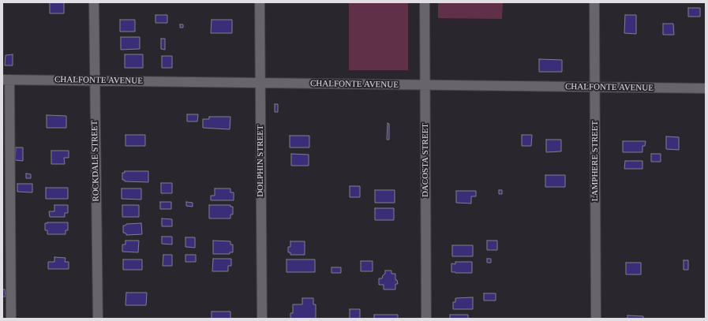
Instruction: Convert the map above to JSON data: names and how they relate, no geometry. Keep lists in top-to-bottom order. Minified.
{"streets":{"street":["CHALFONTE AVENUE","DACOSTA STREET","ROCKDALE STREET","DOLPHIN STREET","LAMPHERE STREET"]},"crossings":[["CHALFONTE AVENUE","DACOSTA STREET"],["CHALFONTE AVENUE","ROCKDALE STREET"],["CHALFONTE AVENUE","DOLPHIN STREET"],["CHALFONTE AVENUE","LAMPHERE STREET"]]}
